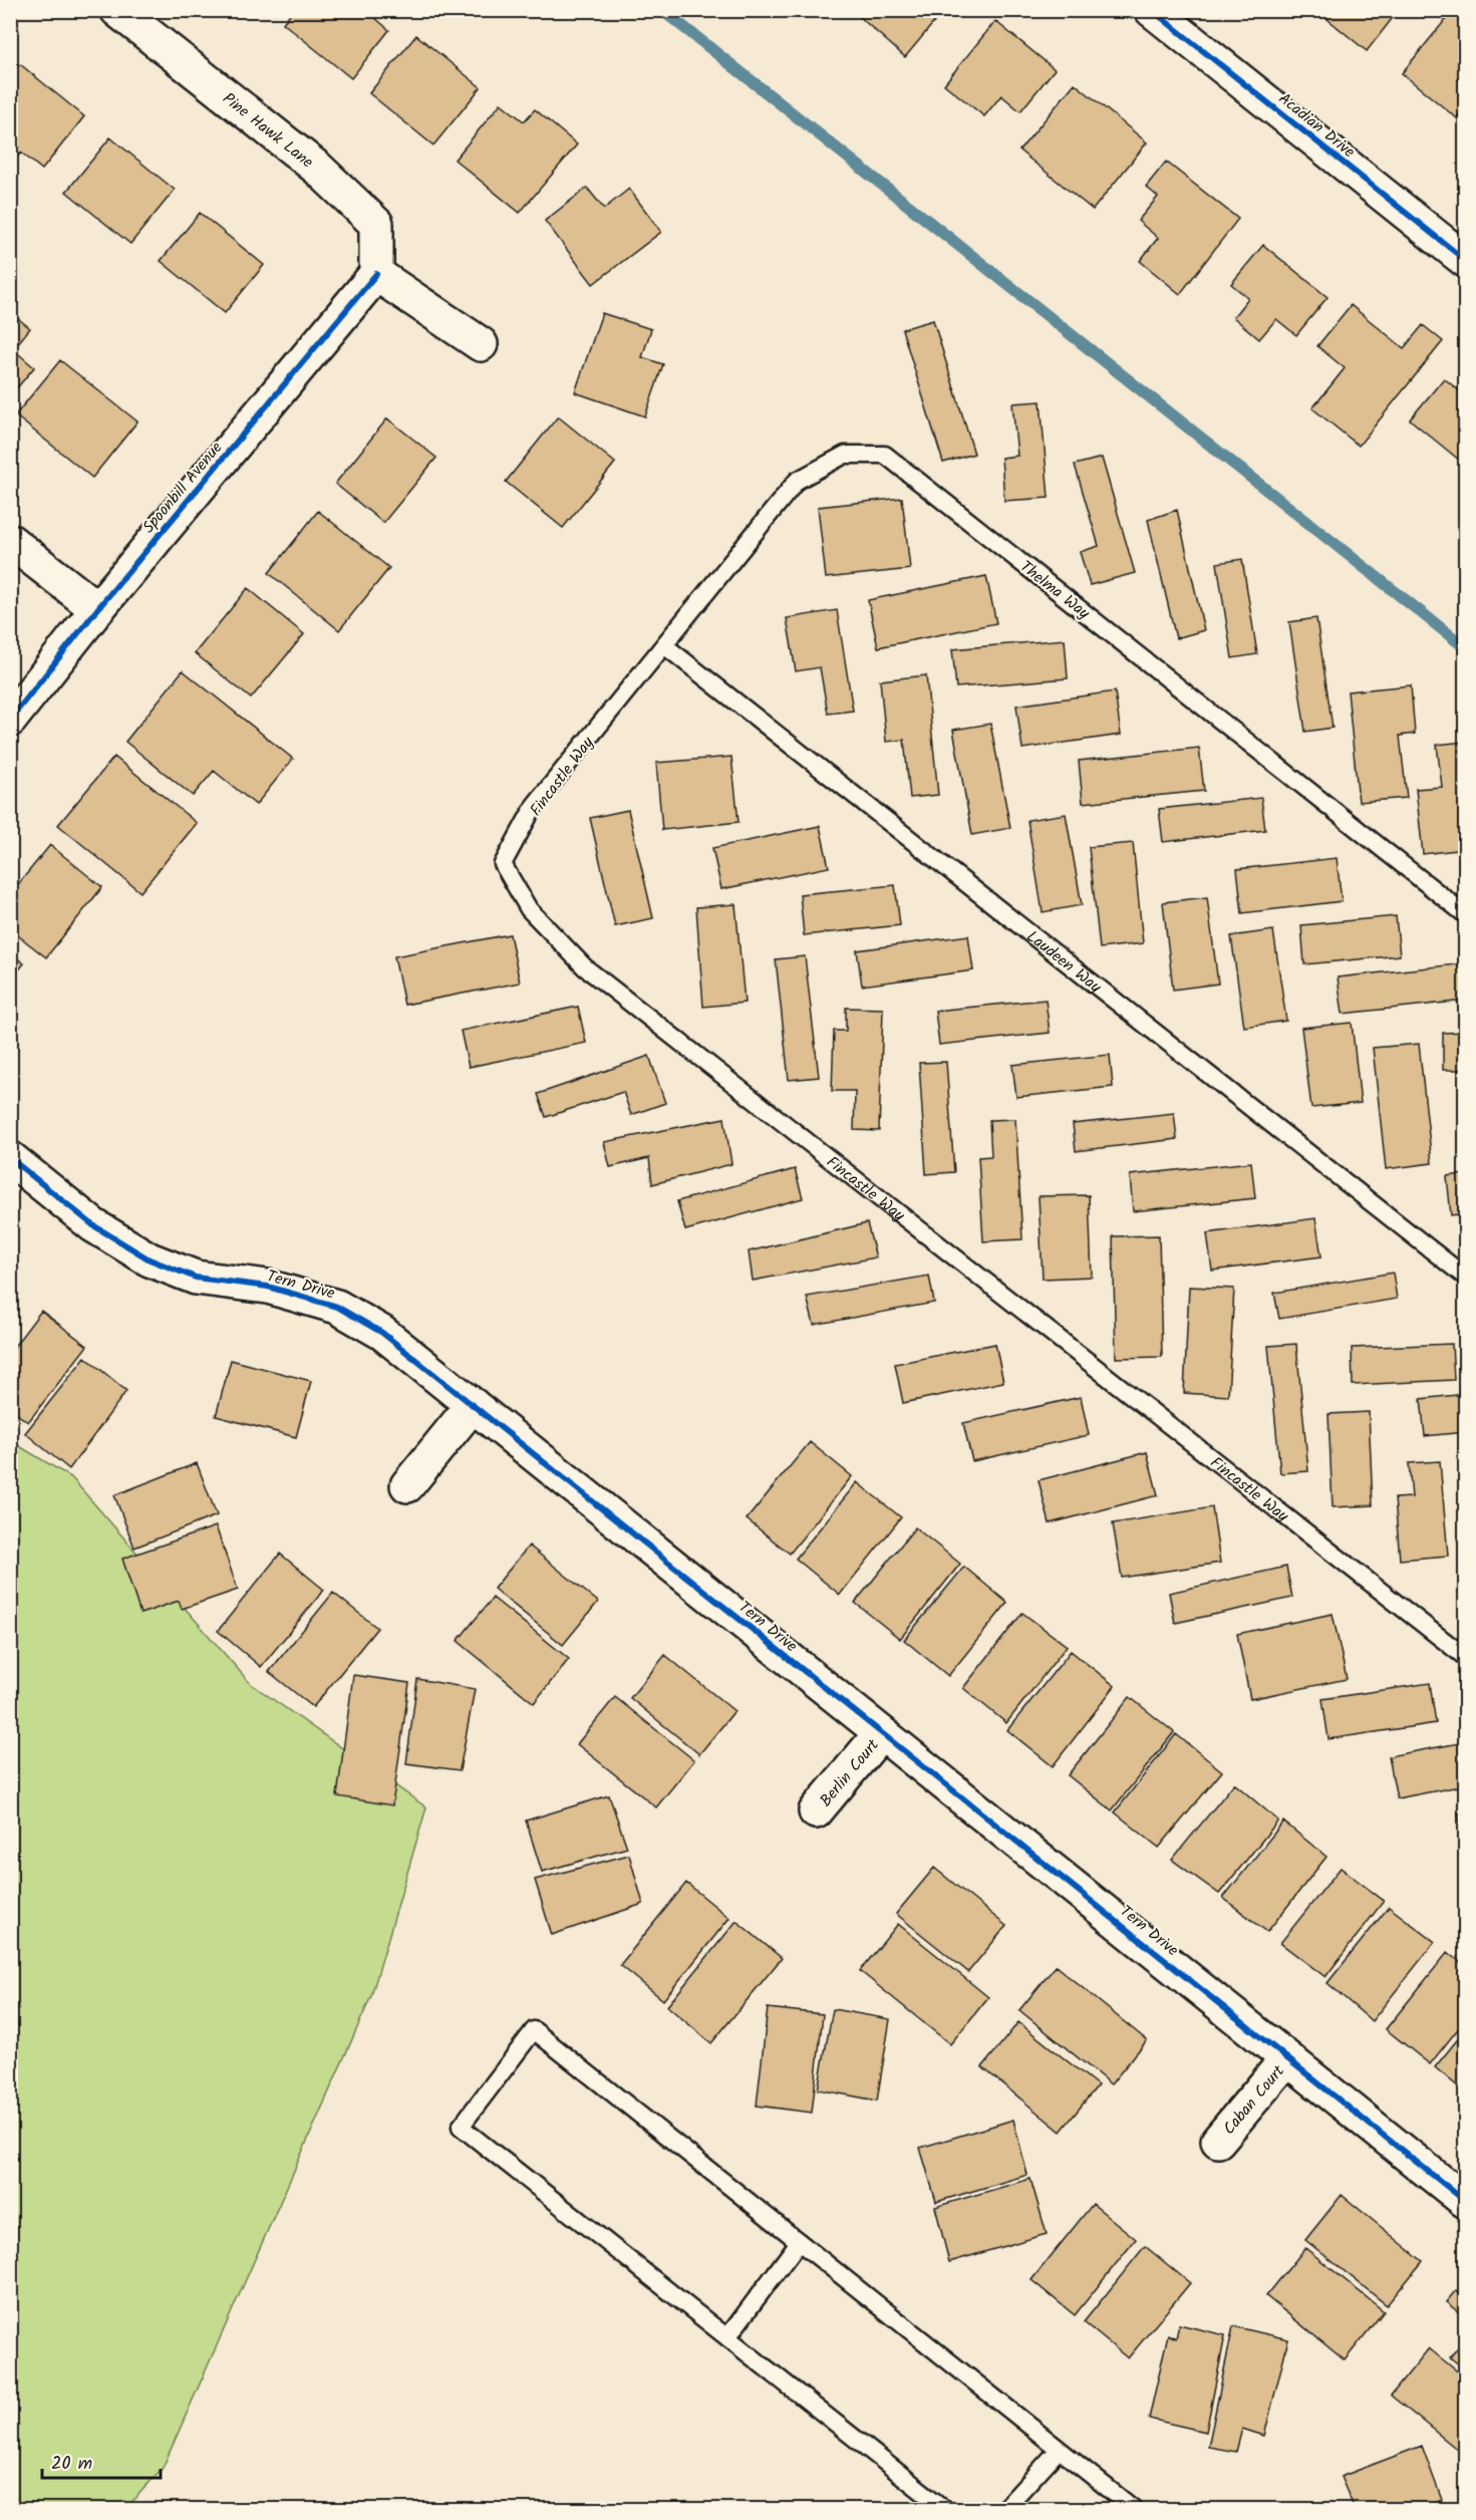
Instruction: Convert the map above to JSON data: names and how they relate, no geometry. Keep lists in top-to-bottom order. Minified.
{"streets":{"street":["Acadian Drive","Pine Hawk Lane","Spoonbill Avenue","Tern Drive","Berlin Court","Caban Court"],"lane":["Thelma Way","Fincastle Way","Laudeen Way"]},"crossings":[["Pine Hawk Lane","Spoonbill Avenue"],["Thelma Way","Fincastle Way"],["Thelma Way","Laudeen Way"],["Fincastle Way","Laudeen Way"],["Tern Drive","Berlin Court"],["Tern Drive","Caban Court"]],"scale_bar":"20 m"}
